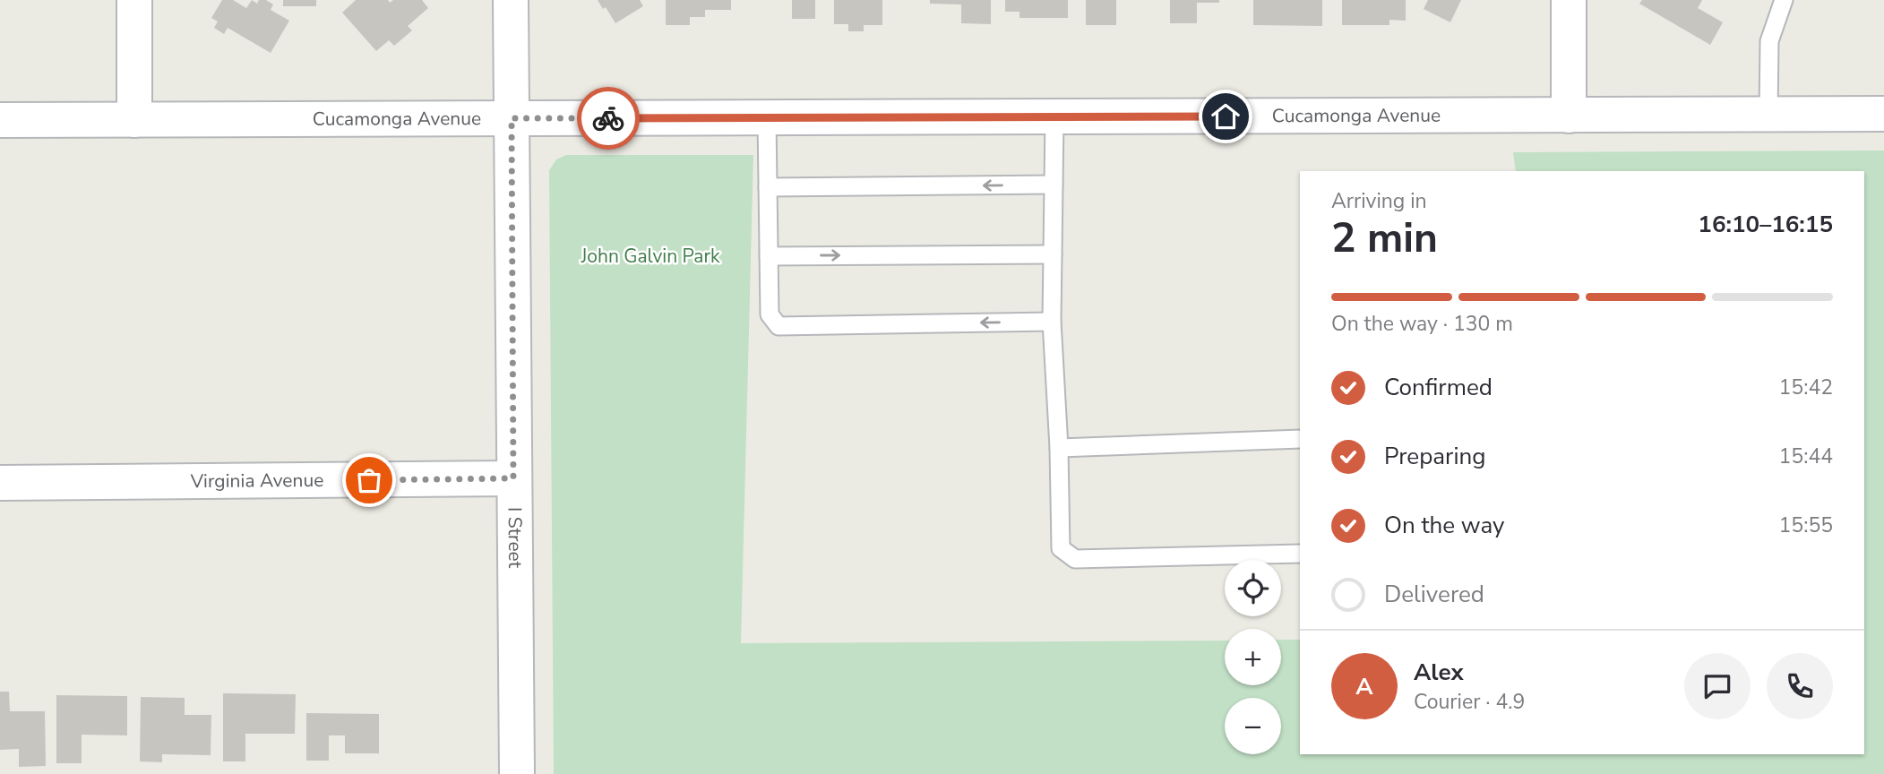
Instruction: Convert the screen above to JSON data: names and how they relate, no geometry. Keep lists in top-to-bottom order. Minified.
{"streets":{"street":["Cucamonga Avenue","Virginia Avenue","I Street"]},"crossings":[["Cucamonga Avenue","I Street"],["Virginia Avenue","I Street"]],"parks":["John Galvin Park"],"page":{"heading":["2 min","Arriving in","16:10–16:15"],"panel":["Alex","Courier · 4.9"],"bar":"On the way · 130 m","list":[["Confirmed","15:42"],["Preparing","15:44"],["On the way","15:55"],"Delivered"],"map_buttons":["+","−"],"round":"A"}}
